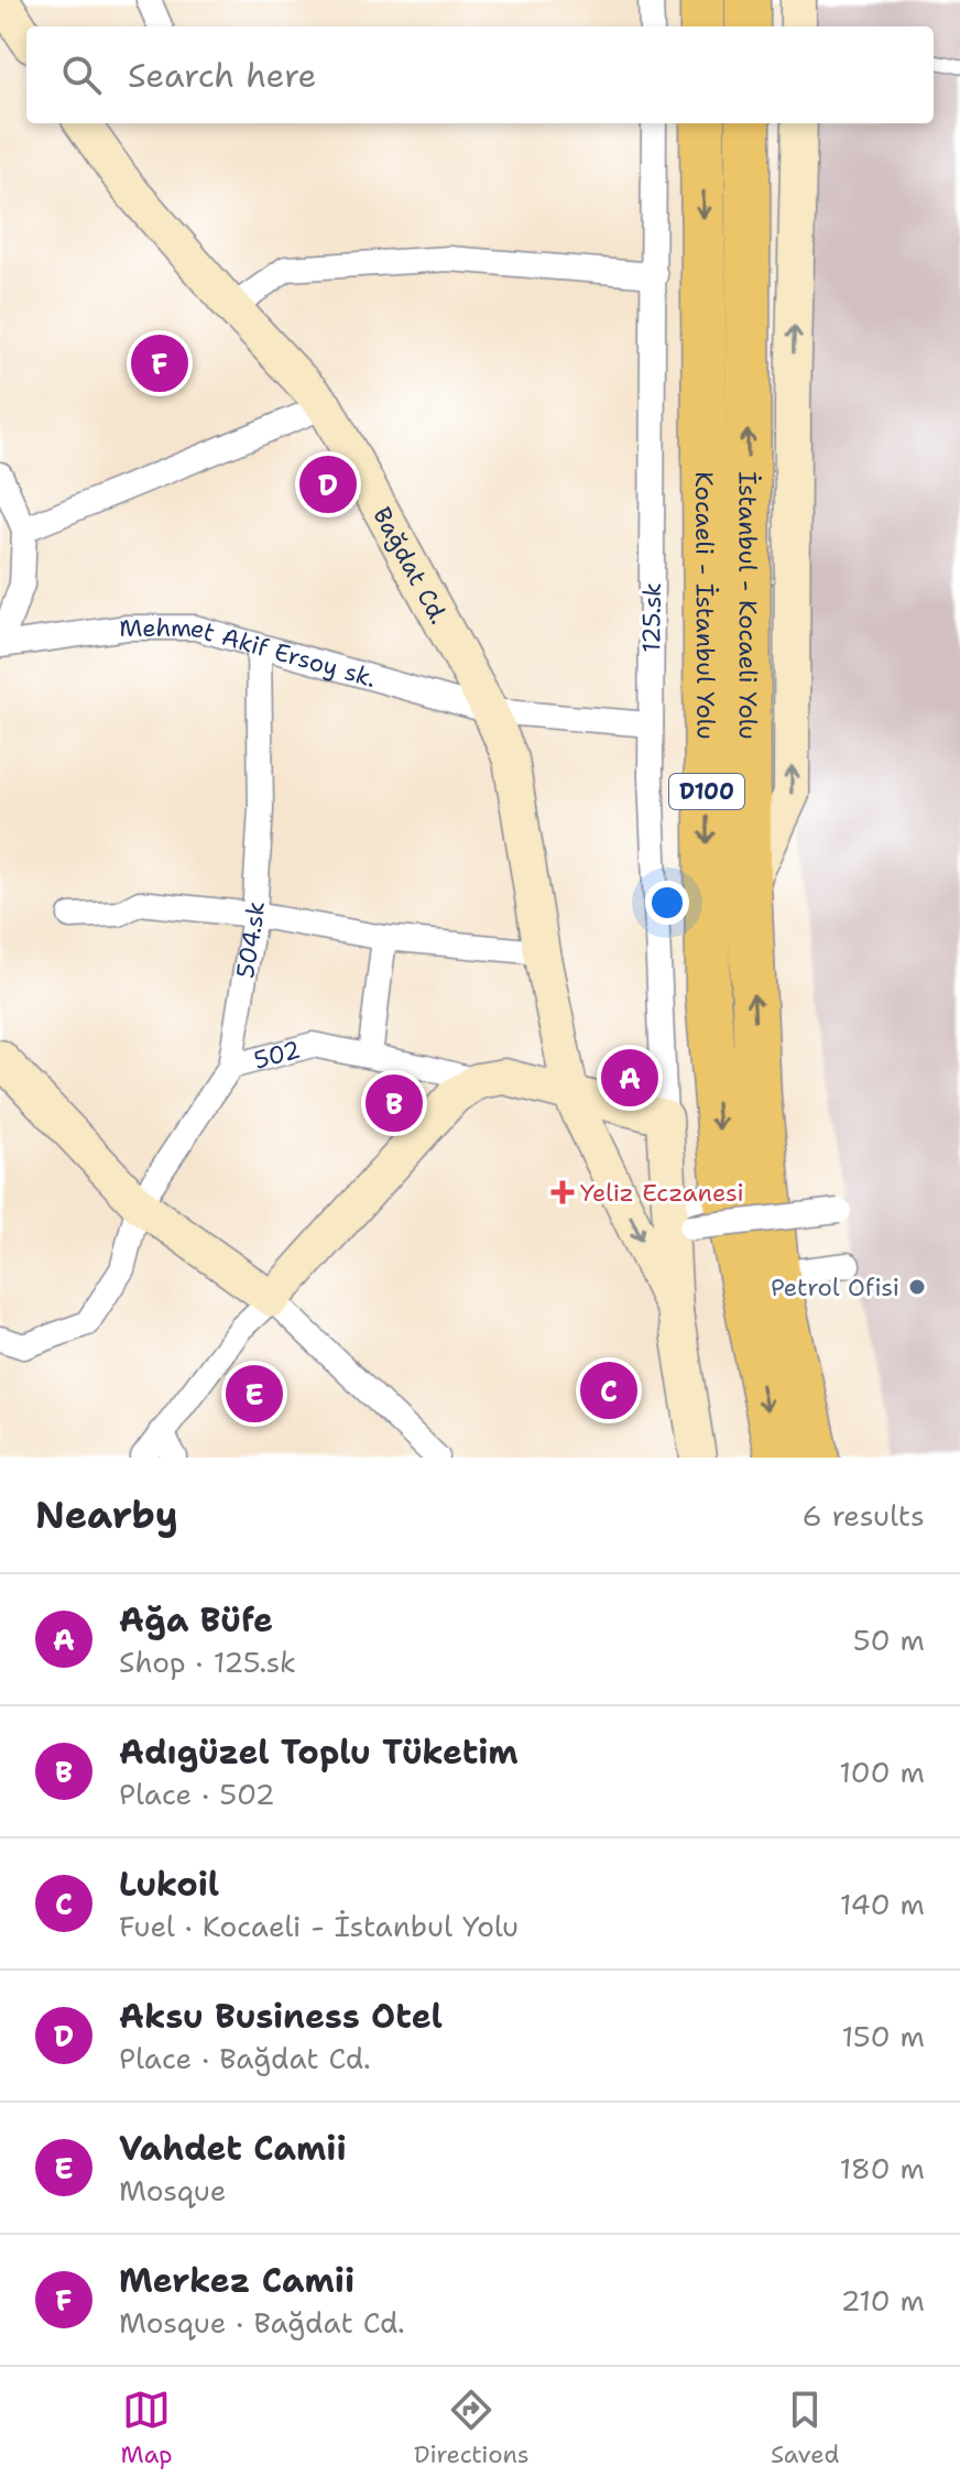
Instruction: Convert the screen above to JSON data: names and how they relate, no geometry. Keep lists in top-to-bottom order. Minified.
{"streets":{"highway":["İstanbul - Kocaeli Yolu","Kocaeli - İstanbul Yolu","D100"],"main road":["Bağdat Cd."],"street":["125.sk","Mehmet Akif Ersoy sk.","504.sk","502"]},"crossings":[["Bağdat Cd.","Mehmet Akif Ersoy sk."],["125.sk","Mehmet Akif Ersoy sk."],["Mehmet Akif Ersoy sk.","504.sk"],["504.sk","502"]],"one_way":["İstanbul - Kocaeli Yolu","Kocaeli - İstanbul Yolu"],"places":{"health":["Yeliz Eczanesi"],"other":["Petrol Ofisi"]},"page":{"search":"Search here","pins":["F","D","A","B","C","E"],"heading":["Nearby","6 results"],"list":[{"mark":"A","name":"Ağa Büfe","note":"Shop · 125.sk","value":"50 m"},{"mark":"B","name":"Adıgüzel Toplu Tüketim","note":"Place · 502","value":"100 m"},{"mark":"C","name":"Lukoil","note":"Fuel · Kocaeli - İstanbul Yolu","value":"140 m"},{"mark":"D","name":"Aksu Business Otel","note":"Place · Bağdat Cd.","value":"150 m"},{"mark":"E","name":"Vahdet Camii","note":"Mosque","value":"180 m"},{"mark":"F","name":"Merkez Camii","note":"Mosque · Bağdat Cd.","value":"210 m"}],"nav":["Map","Directions","Saved"]}}
